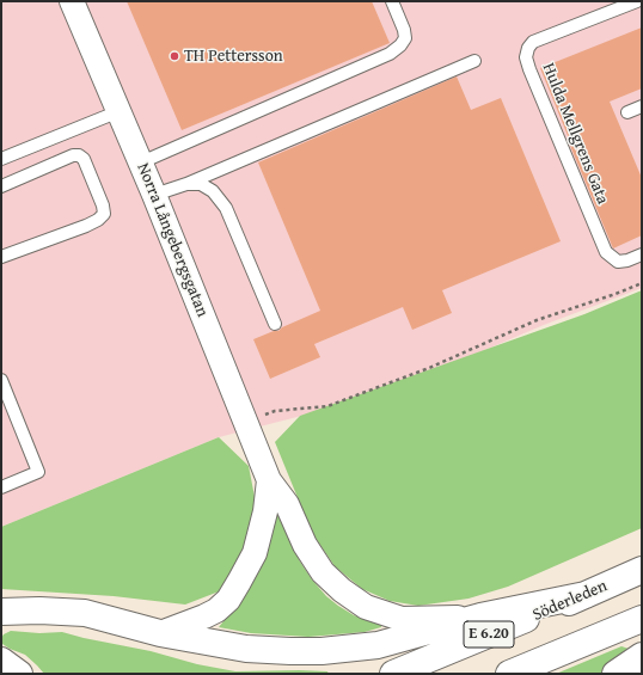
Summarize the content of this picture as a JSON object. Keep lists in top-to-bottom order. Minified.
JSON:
{"streets":{"highway":["Söderleden","E 6.20"],"street":["Norra Långebergsgatan"],"lane":["Hulda Mellgrens Gata"]},"places":["TH Pettersson"]}
